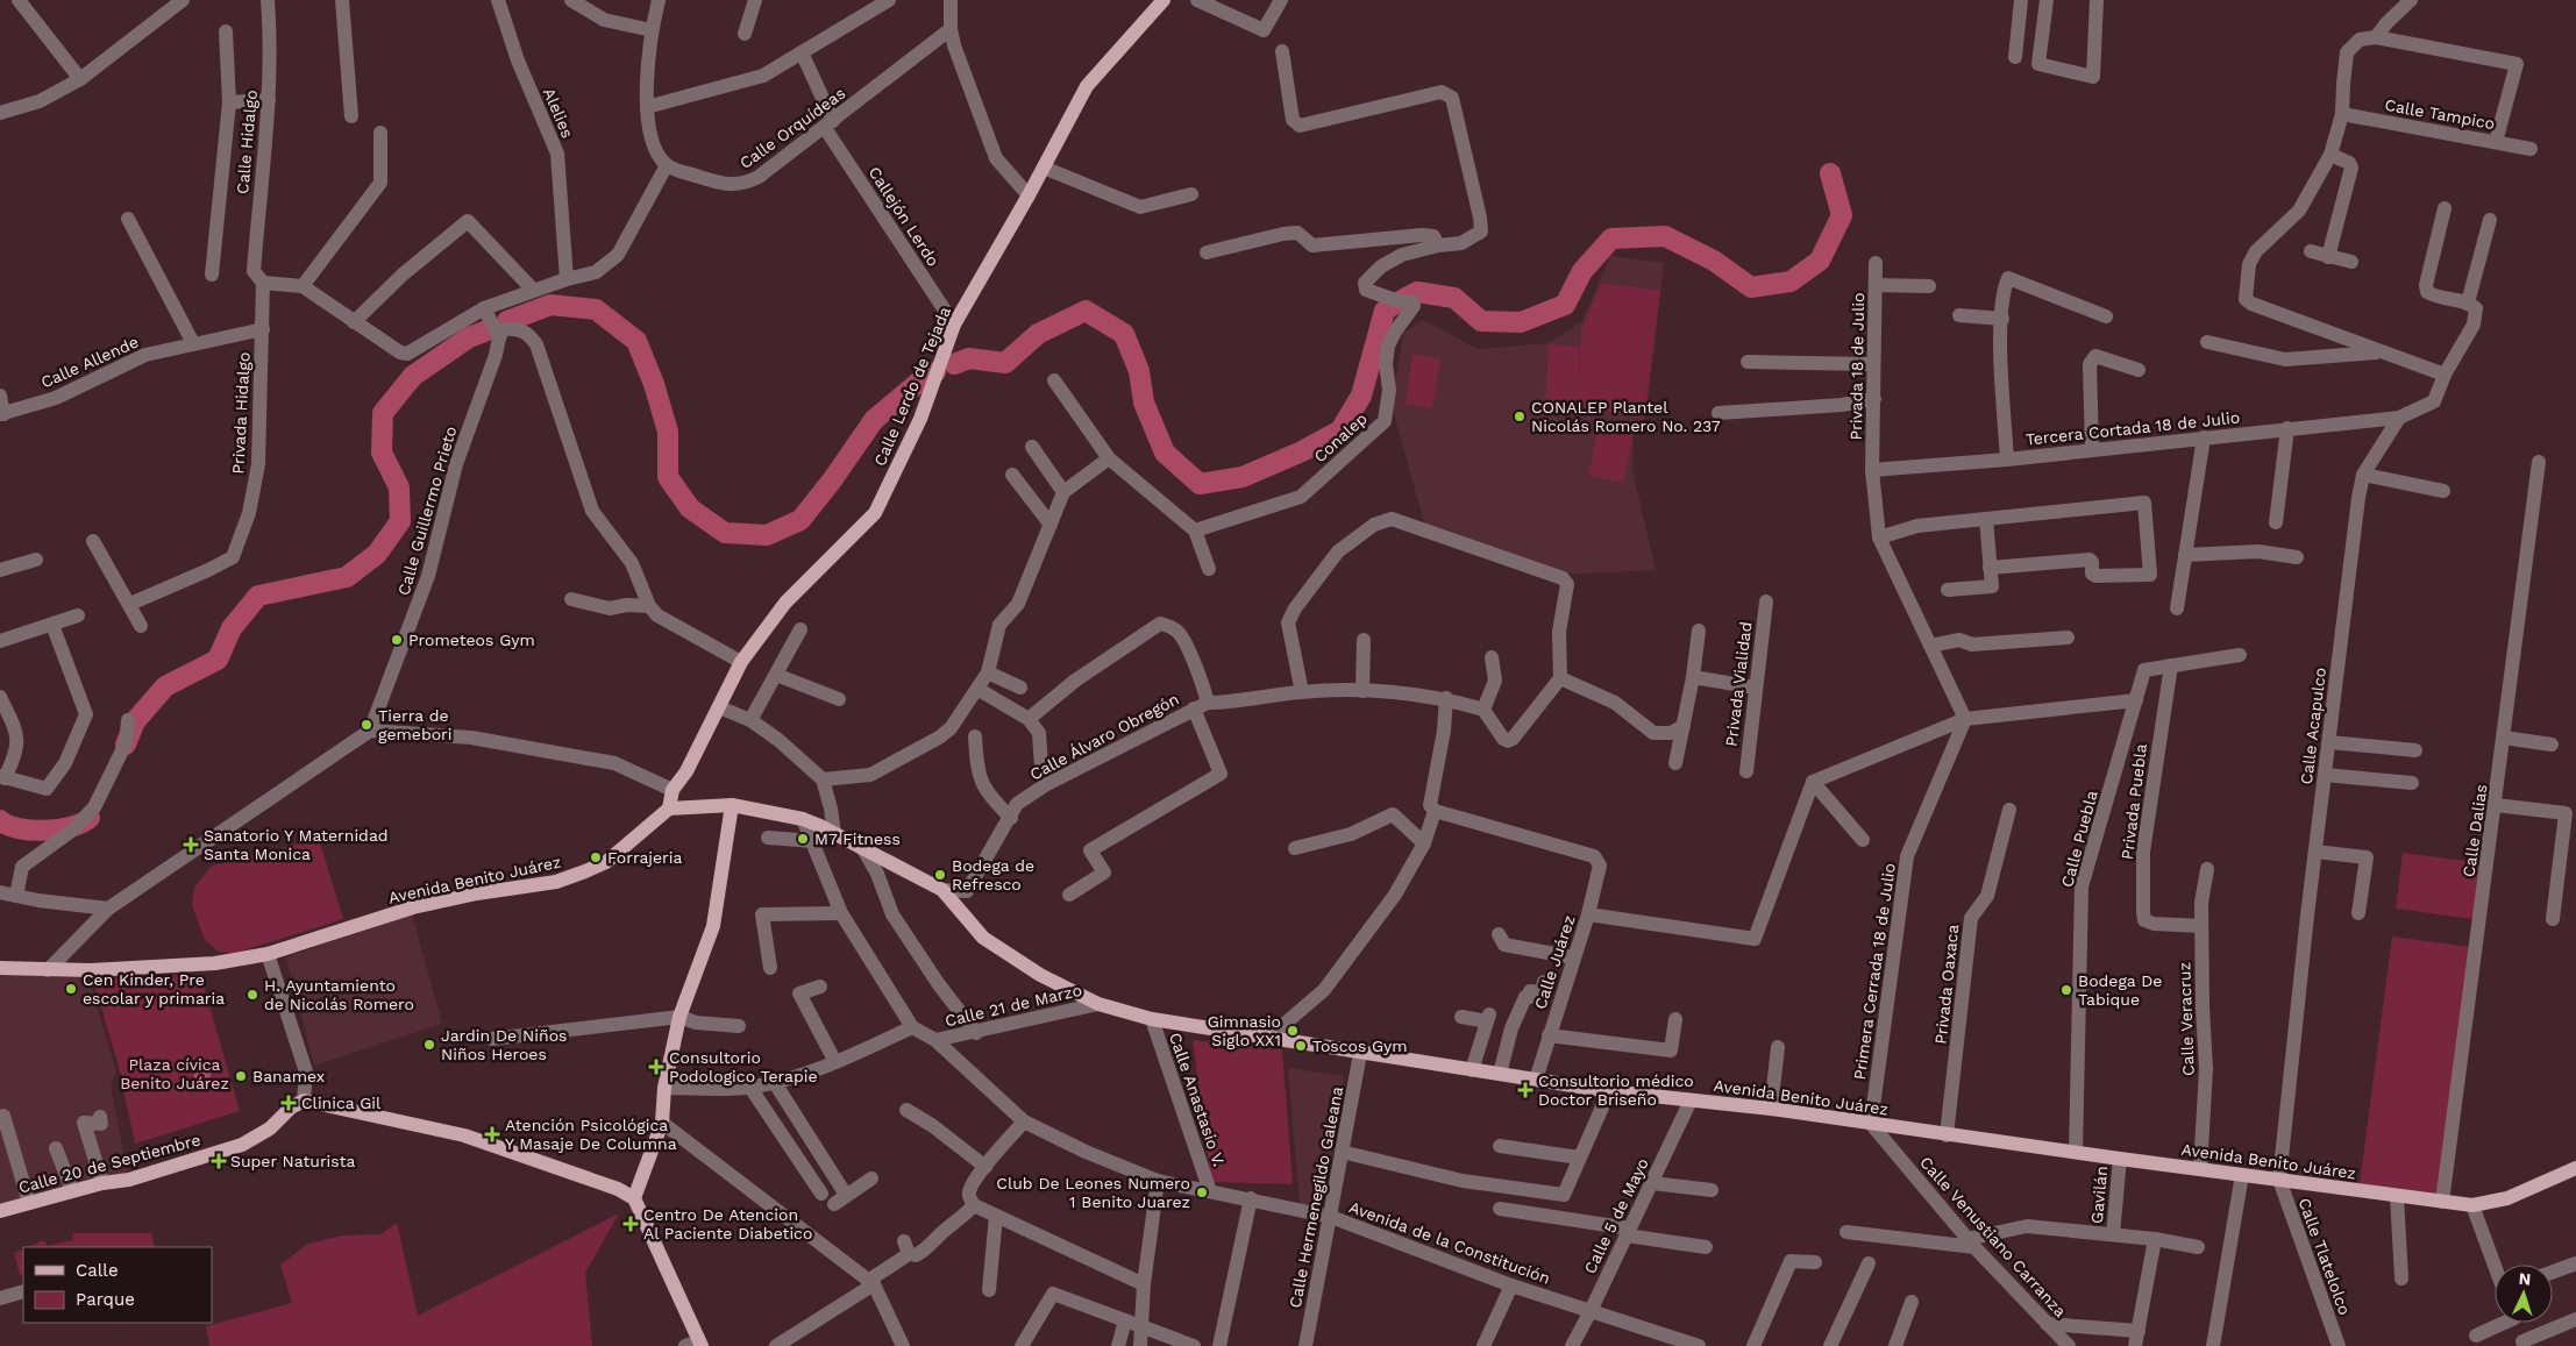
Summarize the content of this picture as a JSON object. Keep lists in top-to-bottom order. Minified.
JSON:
{"streets":{"main road":["Calle Lerdo de Tejada","Avenida Benito Juárez","Calle 20 de Septiembre"],"street":["Alelies","Calle Tampico","Calle Orquídeas","Calle Hidalgo","Callejón Lerdo","Calle Allende","Privada 18 de Julio","Privada Hidalgo","Tercera Cortada 18 de Julio","Conalep","Calle Guillermo Prieto","Privada Vialidad","Calle Acapulco","Calle Álvaro Obregón","Privada Puebla","Calle Dalias","Calle Puebla","Calle Juárez","Primera Cerrada 18 de Julio","Privada Oaxaca","Calle 21 de Marzo","Calle Veracruz","Calle Anastasio V.","Gavilán","Calle Hermenegildo Galeana","Calle 5 de Mayo","Calle Venustiano Carranza","Avenida de la Constitución","Calle Tlatelolco"]},"crossings":[["Calle Orquídeas","Callejón Lerdo"],["Calle Hidalgo","Calle Allende"],["Calle Hidalgo","Privada Hidalgo"],["Callejón Lerdo","Calle Lerdo de Tejada"],["Calle Allende","Privada Hidalgo"],["Privada 18 de Julio","Tercera Cortada 18 de Julio"],["Calle Lerdo de Tejada","Avenida Benito Juárez"],["Tercera Cortada 18 de Julio","Calle Acapulco"],["Calle Acapulco","Avenida Benito Juárez"],["Calle Acapulco","Calle Tlatelolco"],["Calle Álvaro Obregón","Avenida Benito Juárez"],["Privada Puebla","Calle Puebla"],["Privada Puebla","Calle Veracruz"],["Calle Dalias","Avenida Benito Juárez"],["Calle Puebla","Avenida Benito Juárez"],["Avenida Benito Juárez","Calle Juárez"],["Avenida Benito Juárez","Primera Cerrada 18 de Julio"],["Avenida Benito Juárez","Privada Oaxaca"],["Avenida Benito Juárez","Calle 21 de Marzo"],["Avenida Benito Juárez","Calle Veracruz"],["Avenida Benito Juárez","Calle Anastasio V."],["Avenida Benito Juárez","Gavilán"],["Avenida Benito Juárez","Calle Hermenegildo Galeana"],["Avenida Benito Juárez","Calle 5 de Mayo"],["Avenida Benito Juárez","Calle Venustiano Carranza"],["Avenida Benito Juárez","Avenida de la Constitución"],["Avenida Benito Juárez","Calle Tlatelolco"],["Primera Cerrada 18 de Julio","Calle Venustiano Carranza"],["Calle 21 de Marzo","Avenida de la Constitución"],["Calle Anastasio V.","Avenida de la Constitución"],["Calle Hermenegildo Galeana","Avenida de la Constitución"],["Calle 5 de Mayo","Avenida de la Constitución"]],"parks":["Plaza cívica Benito Juárez"],"places":{"other":["CONALEP Plantel Nicolás Romero No. 237","Prometeos Gym","Tierra de gemebori","M7 Fitness","Forrajeria","Bodega de Refresco","Cen Kinder, Pre escolar y primaria","Bodega De Tabique","H. Ayuntamiento de Nicolás Romero","Gimnasio Siglo XX1","Jardin De Niños Niños Heroes","Toscos Gym","Banamex","Club De Leones Numero 1 Benito Juarez"],"health":["Sanatorio Y Maternidad Santa Monica","Consultorio Podologico Terapie","Consultorio médico Doctor Briseño","Clinica Gil","Atención Psicológica Y Masaje De Columna","Super Naturista","Centro De Atencion Al Paciente Diabetico"]},"legend":["Calle","Parque"],"north":"top"}
